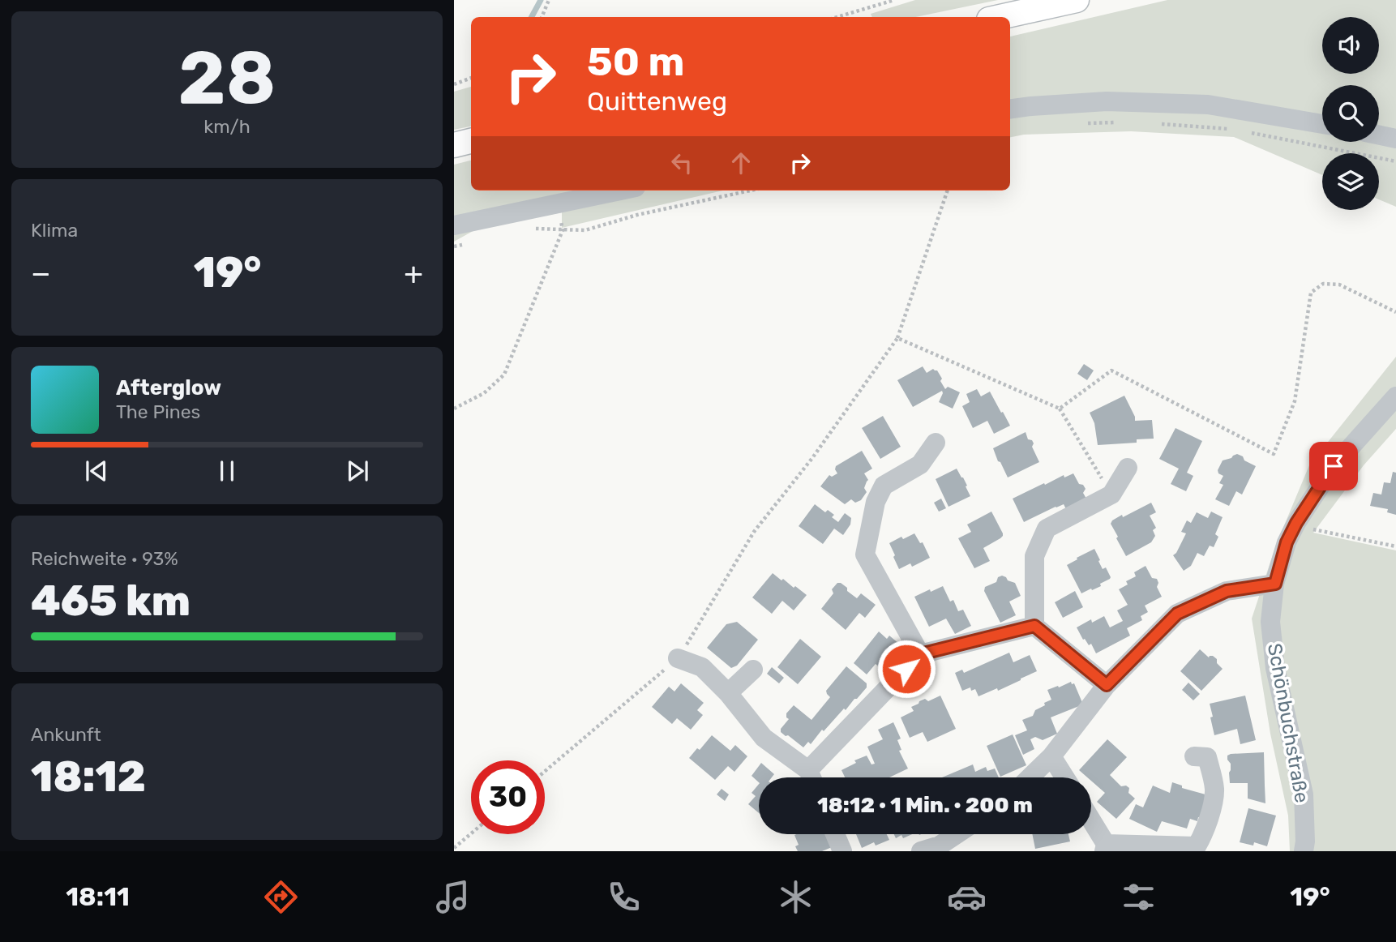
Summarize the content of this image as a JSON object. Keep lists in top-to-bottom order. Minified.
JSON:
{"streets":{"street":["Schönbuchstraße"]},"page":{"tile":[["28","km/h"],"Klima",["Reichweite · 93%","465 km"],["Ankunft","18:12"]],"turn":["50 m","Quittenweg"],"heat":["−","19°","+"],"song":["Afterglow","The Pines"],"limit":"30","trip":"18:12 · 1 Min. · 200 m","tabs":["18:11","19°"]}}
